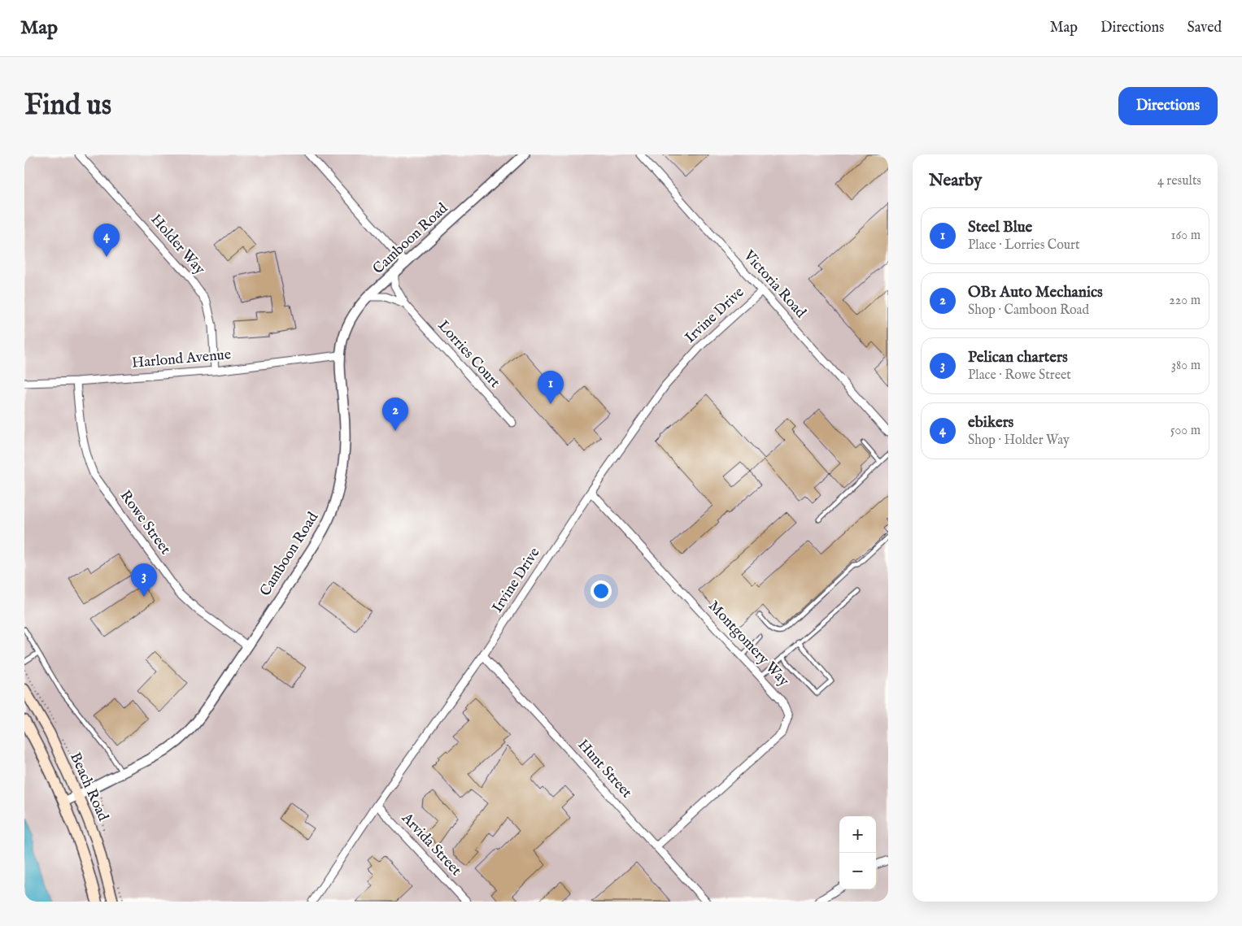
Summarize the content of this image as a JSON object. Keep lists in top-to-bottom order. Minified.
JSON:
{"streets":{"main road":["Beach Road"],"street":["Camboon Road","Holder Way","Victoria Road","Irvine Drive","Lorries Court","Harlond Avenue","Rowe Street","Montgomery Way","Hunt Street","Arvida Street"]},"crossings":[["Camboon Road","Lorries Court"],["Camboon Road","Harlond Avenue"],["Camboon Road","Rowe Street"],["Camboon Road","Beach Road"],["Holder Way","Harlond Avenue"],["Victoria Road","Irvine Drive"],["Irvine Drive","Montgomery Way"],["Irvine Drive","Hunt Street"],["Irvine Drive","Arvida Street"],["Harlond Avenue","Rowe Street"],["Montgomery Way","Hunt Street"]],"page":{"header":"Map","nav":["Map","Directions","Saved"],"buttons":"Directions","title":"Find us","heading":["Nearby","4 results"],"list":[{"mark":"1","name":"Steel Blue","note":"Place · Lorries Court","value":"160 m"},{"mark":"2","name":"OB1 Auto Mechanics","note":"Shop · Camboon Road","value":"220 m"},{"mark":"3","name":"Pelican charters","note":"Place · Rowe Street","value":"380 m"},{"mark":"4","name":"ebikers","note":"Shop · Holder Way","value":"500 m"}],"pins":["4","1","2","3"],"map_buttons":["+","−"]}}
